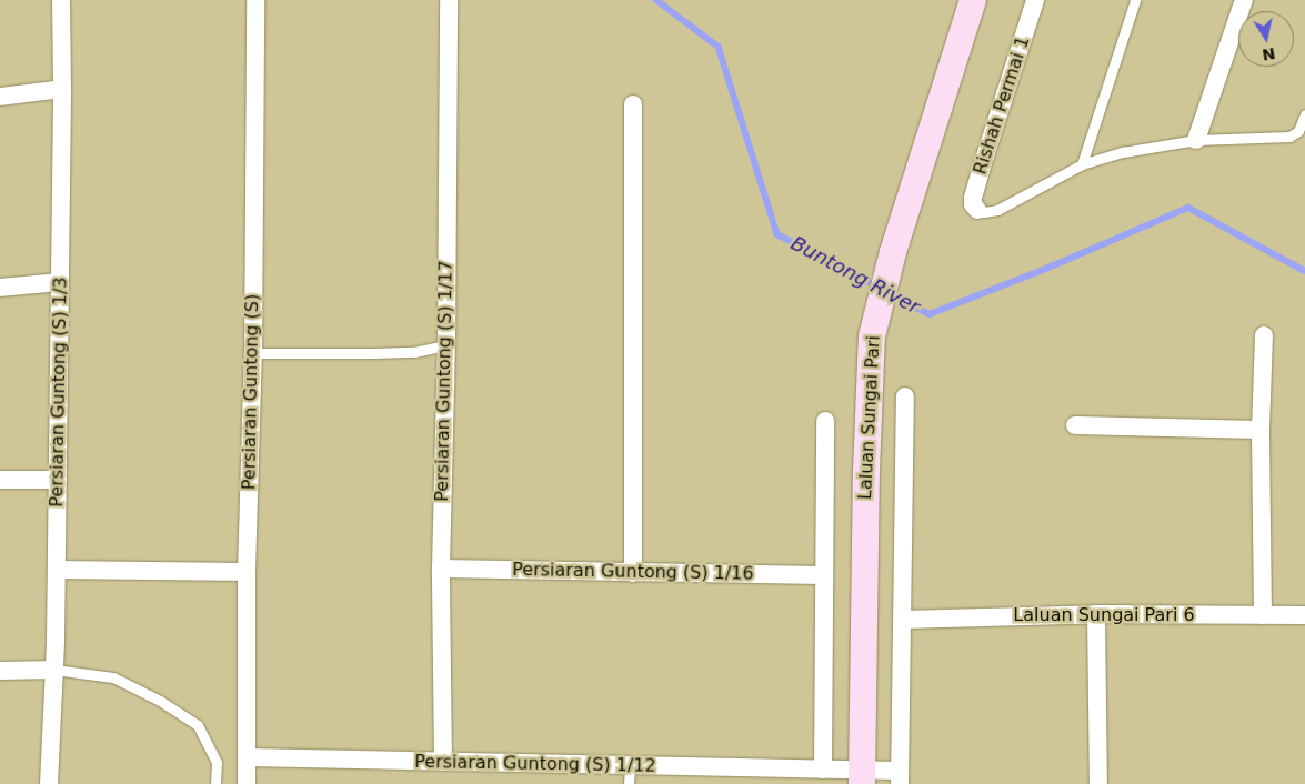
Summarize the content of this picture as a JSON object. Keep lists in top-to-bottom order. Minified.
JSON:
{"streets":{"main road":["Laluan Sungai Pari"],"street":["Rishah Permai 1","Persiaran Guntong (S) 1/17","Persiaran Guntong (S) 1/3","Persiaran Guntong (S)","Persiaran Guntong (S) 1/16","Laluan Sungai Pari 6","Persiaran Guntong (S) 1/12"]},"crossings":[["Persiaran Guntong (S) 1/17","Persiaran Guntong (S) 1/16"],["Persiaran Guntong (S) 1/17","Persiaran Guntong (S) 1/12"],["Persiaran Guntong (S)","Persiaran Guntong (S) 1/12"],["Laluan Sungai Pari","Persiaran Guntong (S) 1/12"]],"water":["Buntong River"],"north":"bottom"}
